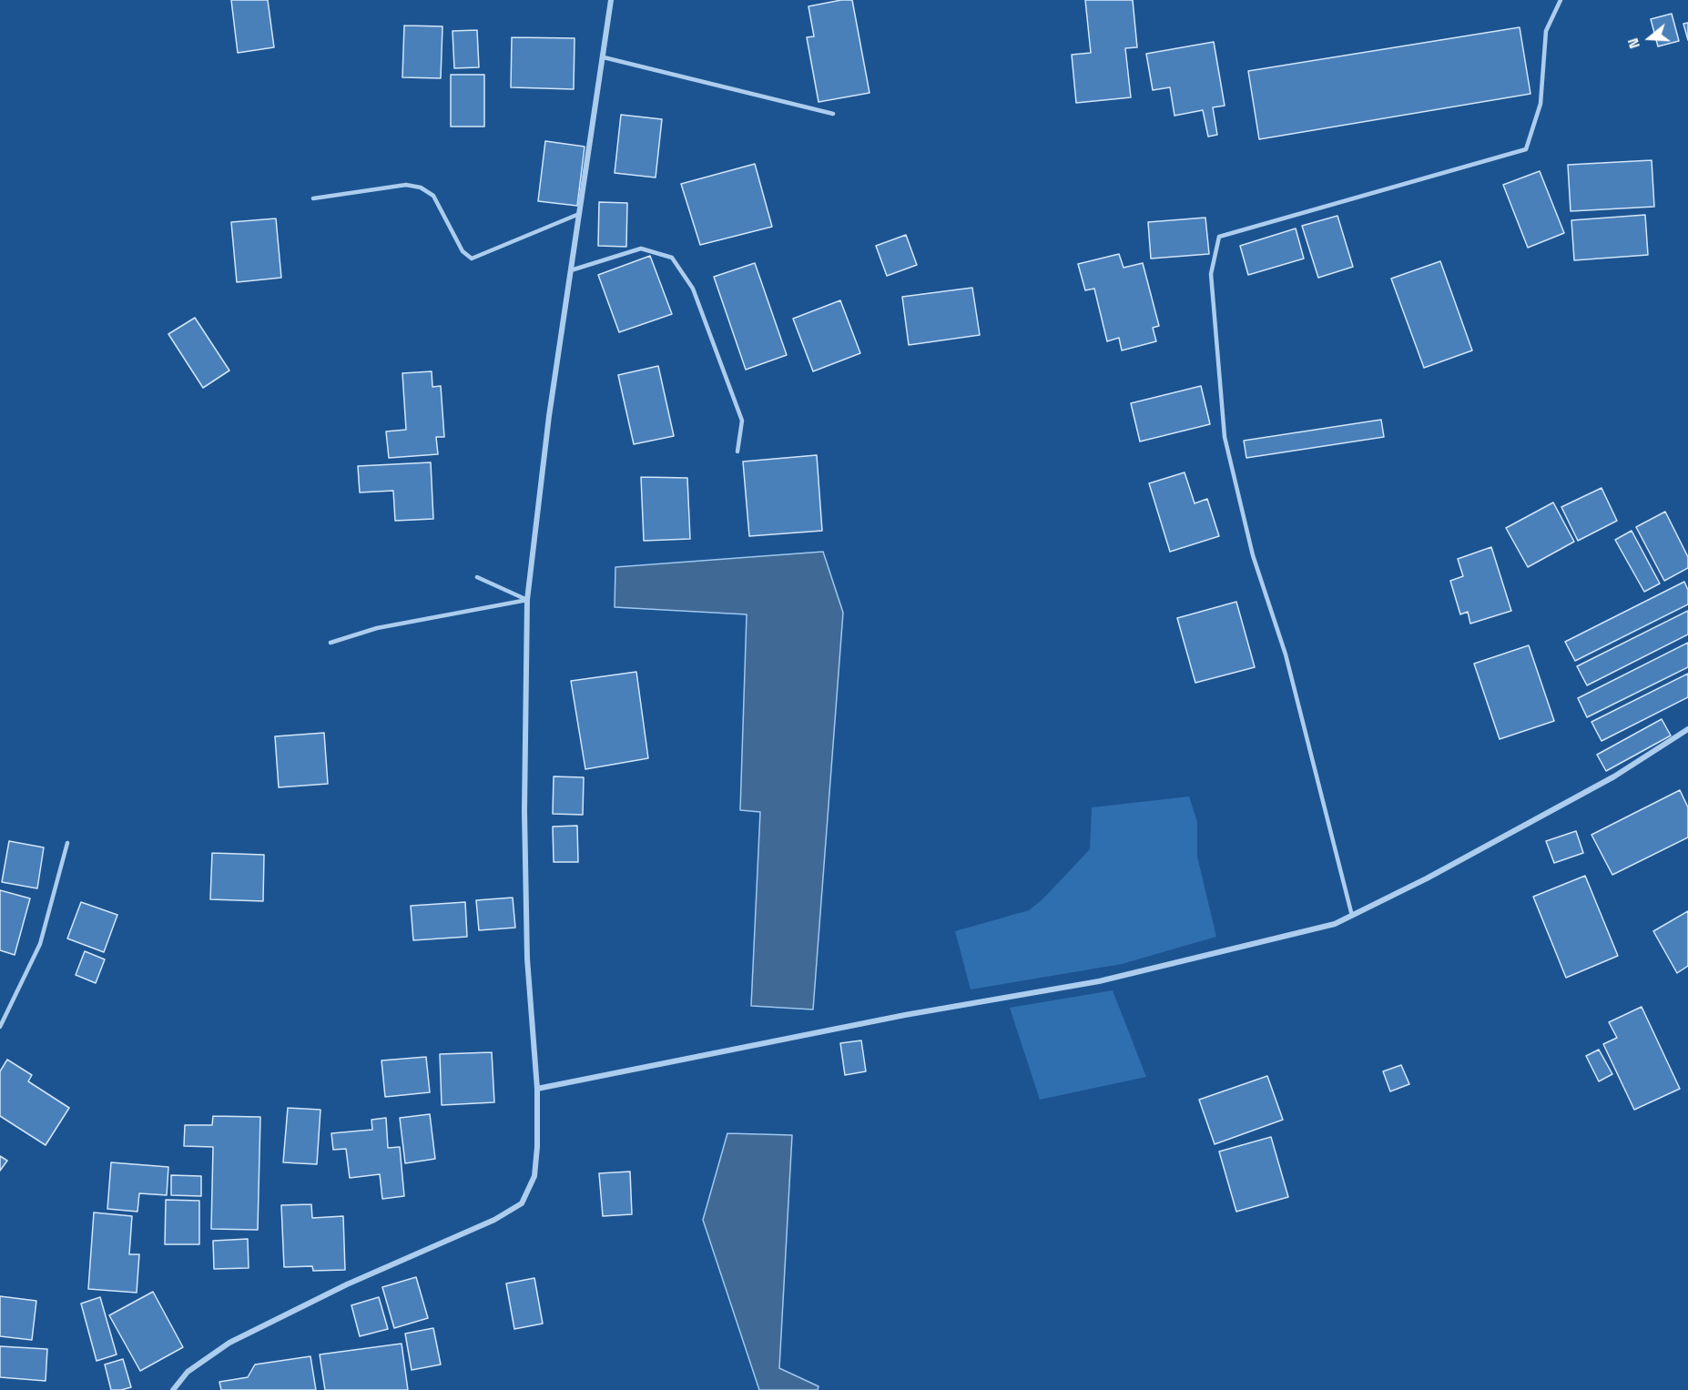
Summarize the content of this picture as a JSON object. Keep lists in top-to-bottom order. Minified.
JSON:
{"north":"left"}
